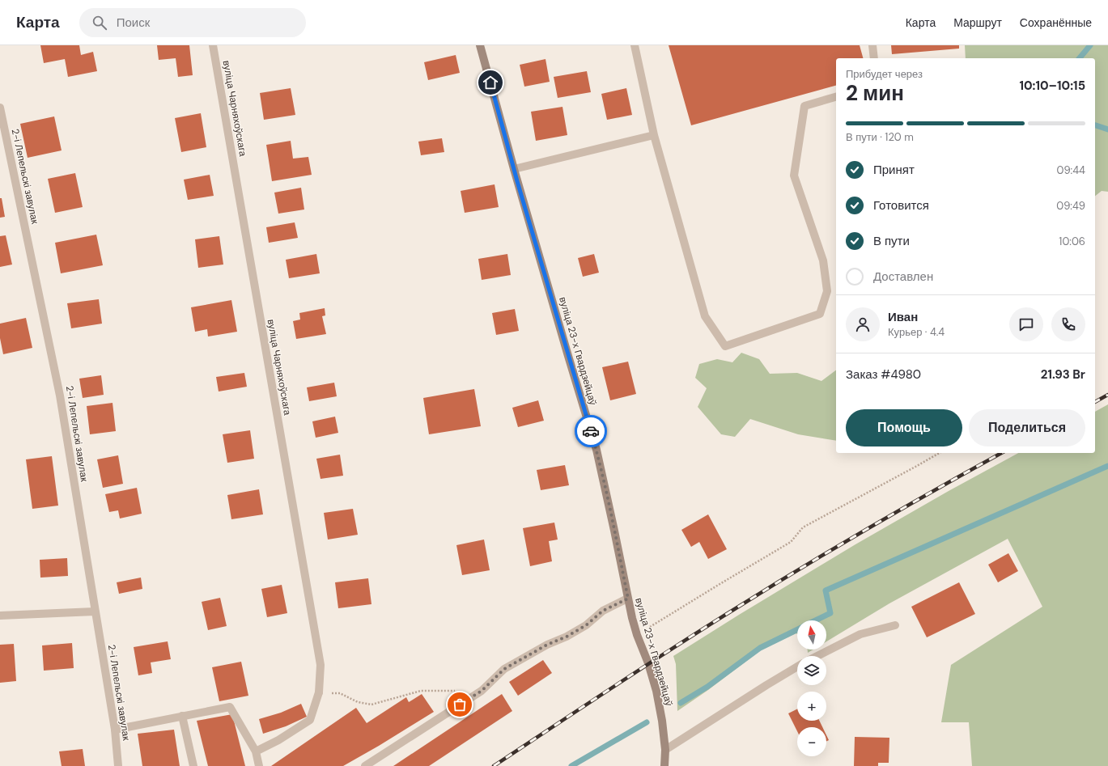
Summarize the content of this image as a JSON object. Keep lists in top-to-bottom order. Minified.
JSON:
{"streets":{"street":["вуліца Чарняхоўскага","2-і Лепельскі завулак","вуліца 23-х Гвардзейцаў"]},"north":"top","page":{"header":"Карта","search":"Поиск","nav":["Карта","Маршрут","Сохранённые"],"heading":["2 мин","Прибудет через","10:10–10:15"],"panel":["Иван","Курьер · 4.4","Заказ #4980","21.93 Br"],"bar":"В пути · 120 m","list":[["Принят","09:44"],["Готовится","09:49"],["В пути","10:06"],"Доставлен"],"buttons":["Помощь","Поделиться"],"map_buttons":["+","−"]}}
